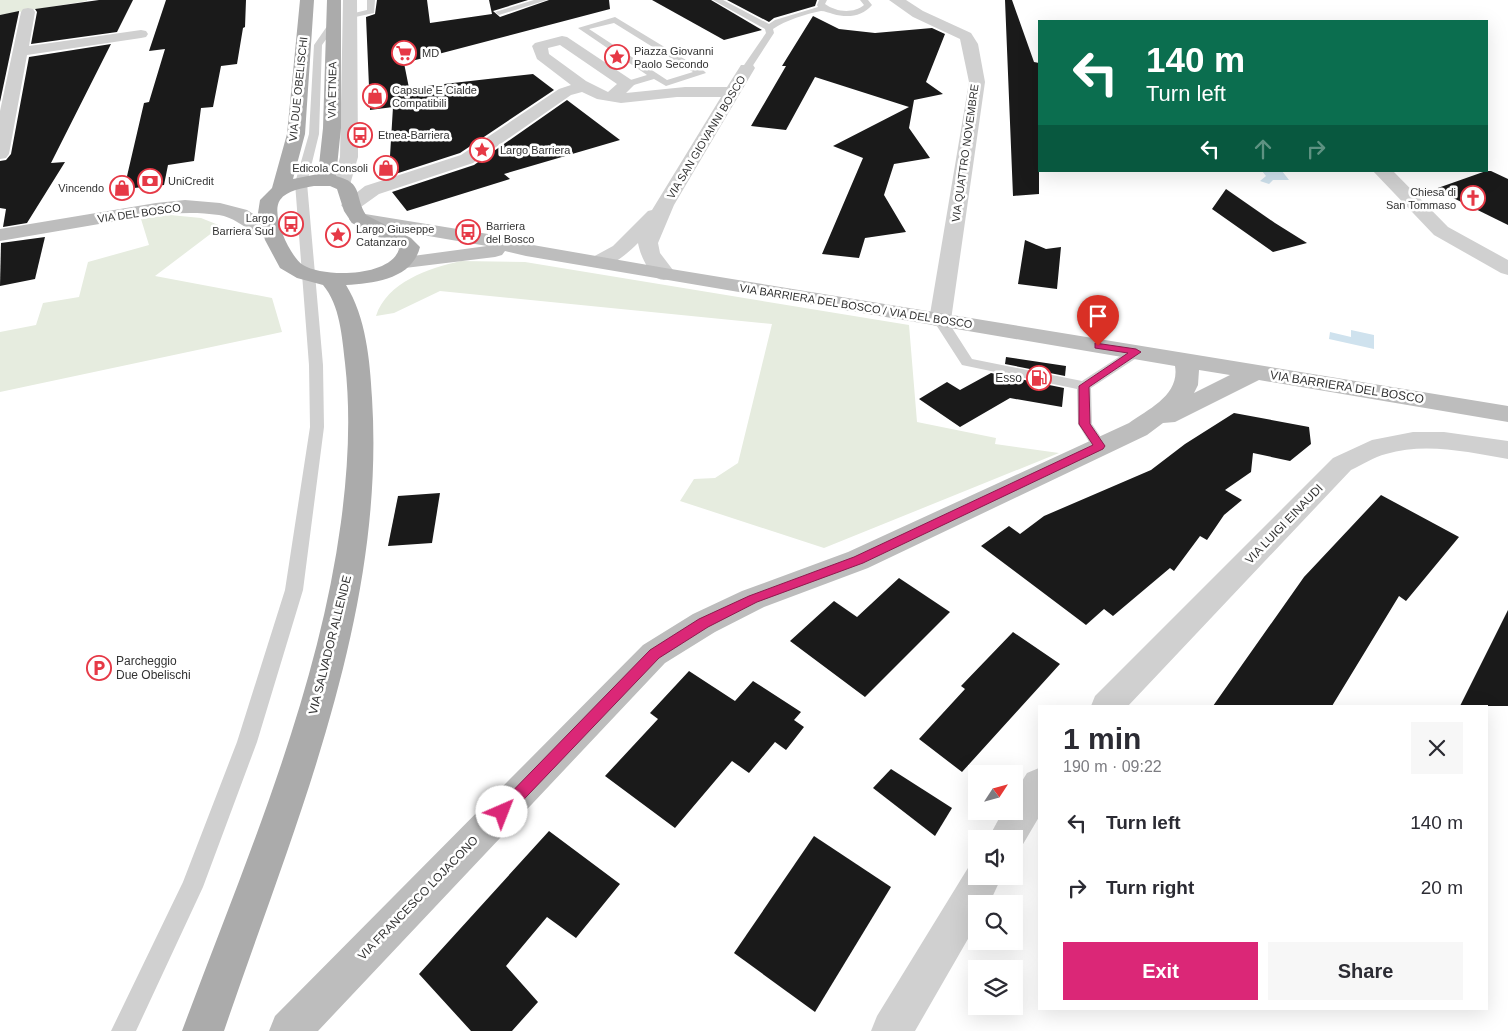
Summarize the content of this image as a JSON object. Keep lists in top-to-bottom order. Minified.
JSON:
{"streets":{"main road":["VIA DUE OBELISCHI","VIA ETNEA","VIA DEL BOSCO","VIA BARRIERA DEL BOSCO / VIA DEL BOSCO","VIA BARRIERA DEL BOSCO","VIA SALVADOR ALLENDE","VIA FRANCESCO LOJACONO"],"street":["VIA SAN GIOVANNI BOSCO","VIA QUATTRO NOVEMBRE","VIA LUIGI EINAUDI"]},"crossings":[["VIA DUE OBELISCHI","VIA DEL BOSCO"],["VIA DUE OBELISCHI","VIA SALVADOR ALLENDE"],["VIA QUATTRO NOVEMBRE","VIA BARRIERA DEL BOSCO / VIA DEL BOSCO"],["VIA BARRIERA DEL BOSCO / VIA DEL BOSCO","VIA BARRIERA DEL BOSCO"],["VIA BARRIERA DEL BOSCO / VIA DEL BOSCO","VIA FRANCESCO LOJACONO"],["VIA BARRIERA DEL BOSCO","VIA FRANCESCO LOJACONO"]],"places":{"supermarket":["MD"],"place":["Piazza Giovanni Paolo Secondo","Largo Barriera","Largo Giuseppe Catanzaro"],"shop":["Capsule E Cialde Compatibili","Edicola Consoli","Vincendo"],"bus stop":["Etnea-Barriera","Largo Barriera Sud","Barriera del Bosco"],"bank":["UniCredit"],"church":["Chiesa di San Tommaso"],"fuel station":["Esso"],"parking":["Parcheggio Due Obelischi"]},"north":"top right","page":{"turn":["140 m","Turn left"],"heading":["1 min","190 m · 09:22"],"list":[{"name":"Turn left","value":"140 m"},{"name":"Turn right","value":"20 m"}],"buttons":["Exit","Share"]}}
